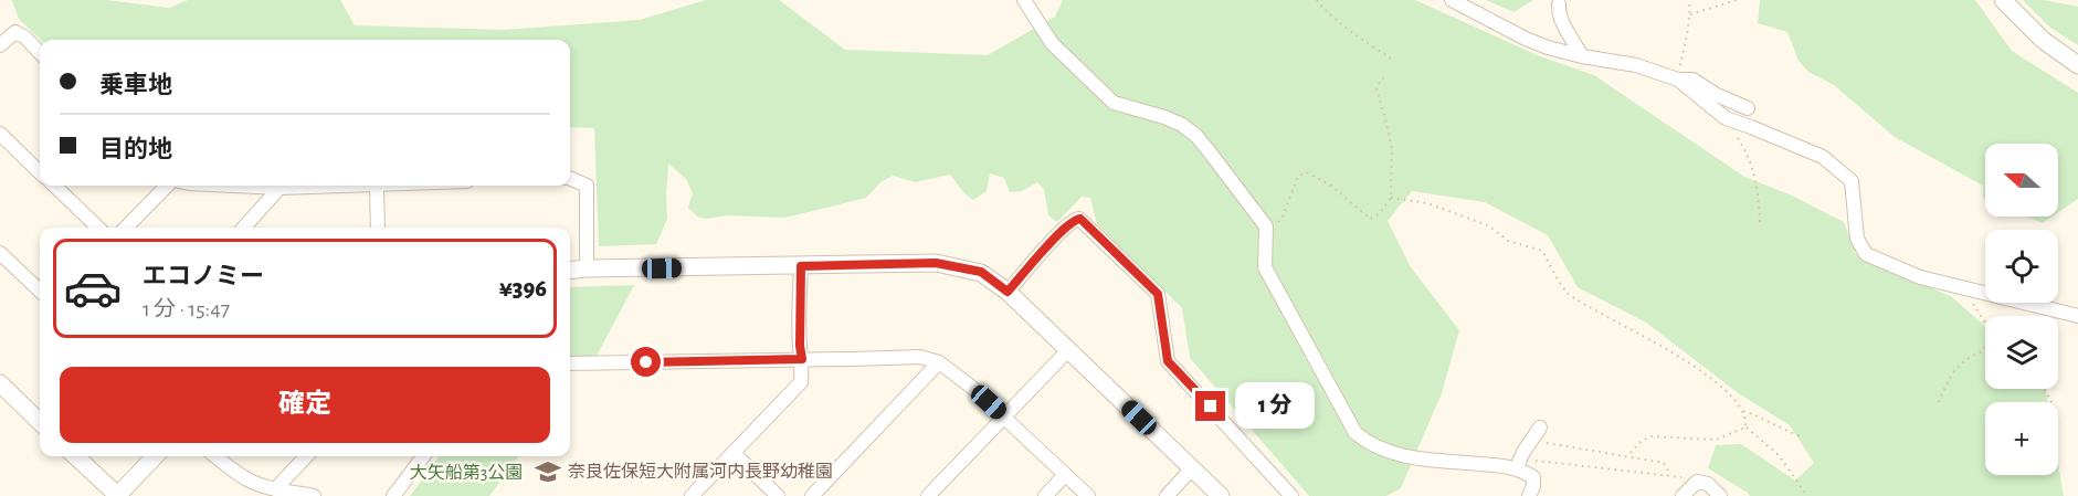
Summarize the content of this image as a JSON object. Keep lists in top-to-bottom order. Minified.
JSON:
{"parks":["大矢船第3公園"],"places":{"school or university":["奈良佐保短大附属河内長野幼稚園"]},"north":"left","page":{"banner":["乗車地","目的地"],"map_buttons":"+","list":[{"name":"エコノミー","note":"1 分 · 15:47","value":"¥396"}],"buttons":"確定","bubble":"1 分"}}
